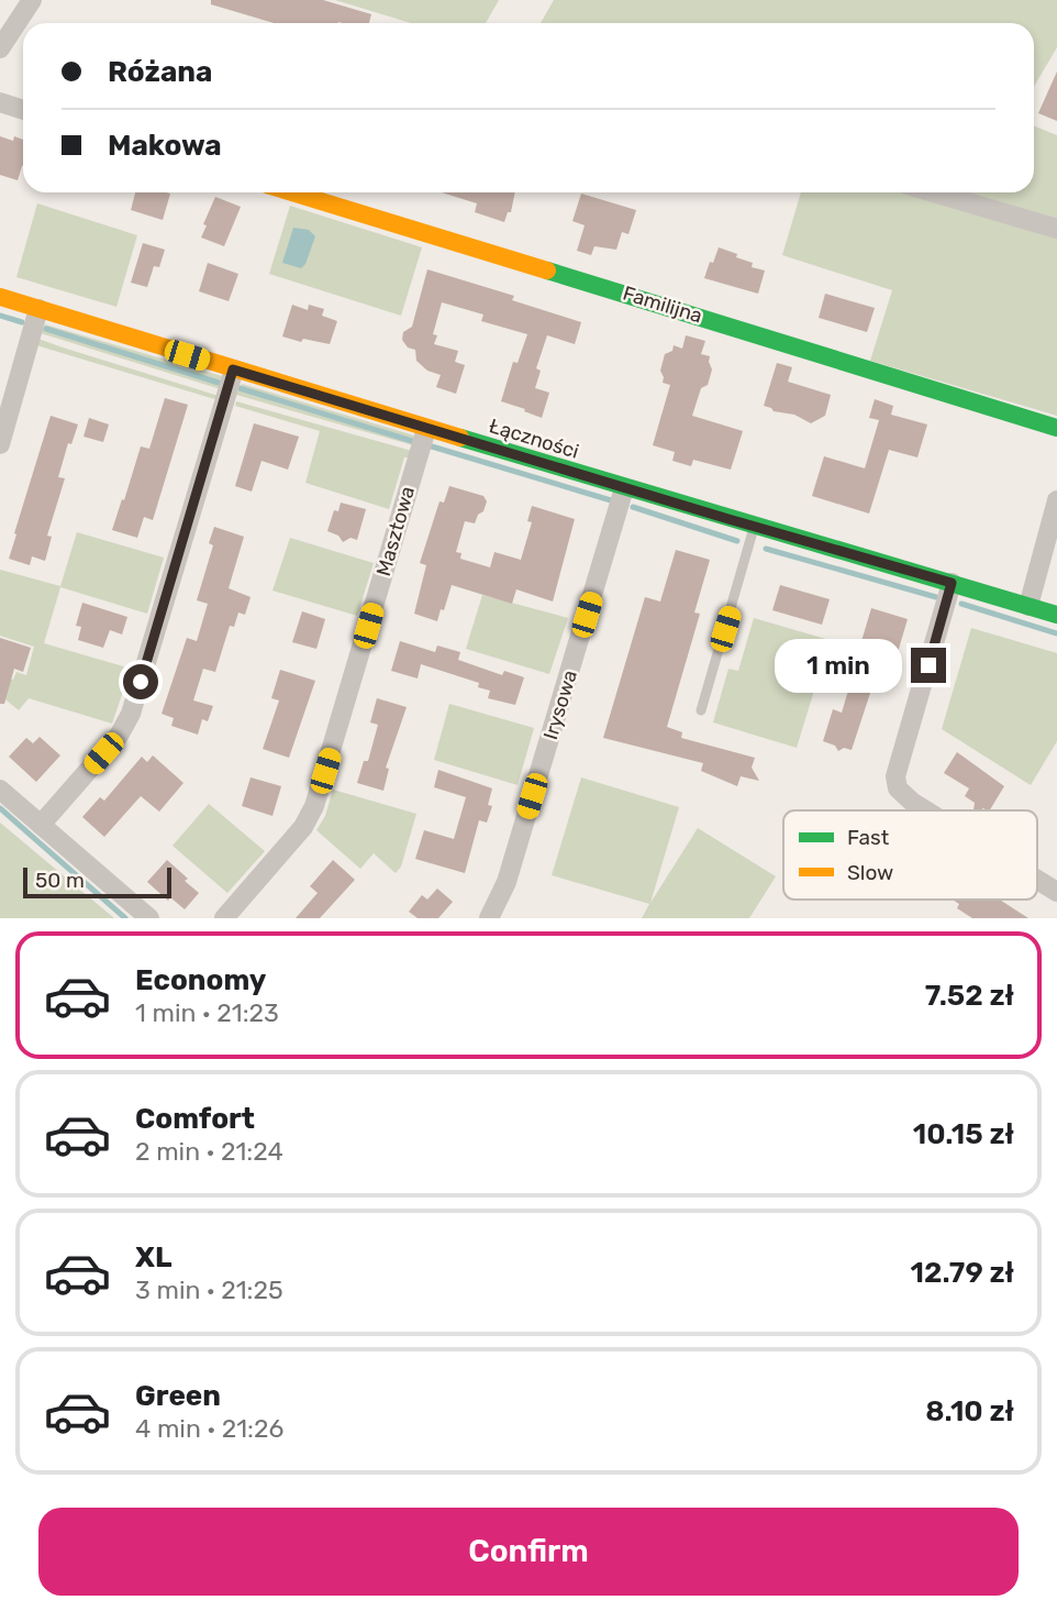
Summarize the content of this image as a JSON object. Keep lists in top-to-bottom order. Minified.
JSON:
{"streets":{"street":["Familijna","Łączności","Masztowa","Irysowa"]},"crossings":[["Łączności","Masztowa"],["Łączności","Irysowa"]],"legend":["Fast","Slow"],"scale_bar":"50 m","page":{"banner":["Różana","Makowa"],"bubble":"1 min","scale":"50 m","list":[{"name":"Economy","note":"1 min · 21:23","value":"7.52 zł"},{"name":"Comfort","note":"2 min · 21:24","value":"10.15 zł"},{"name":"XL","note":"3 min · 21:25","value":"12.79 zł"},{"name":"Green","note":"4 min · 21:26","value":"8.10 zł"}],"buttons":"Confirm"}}
